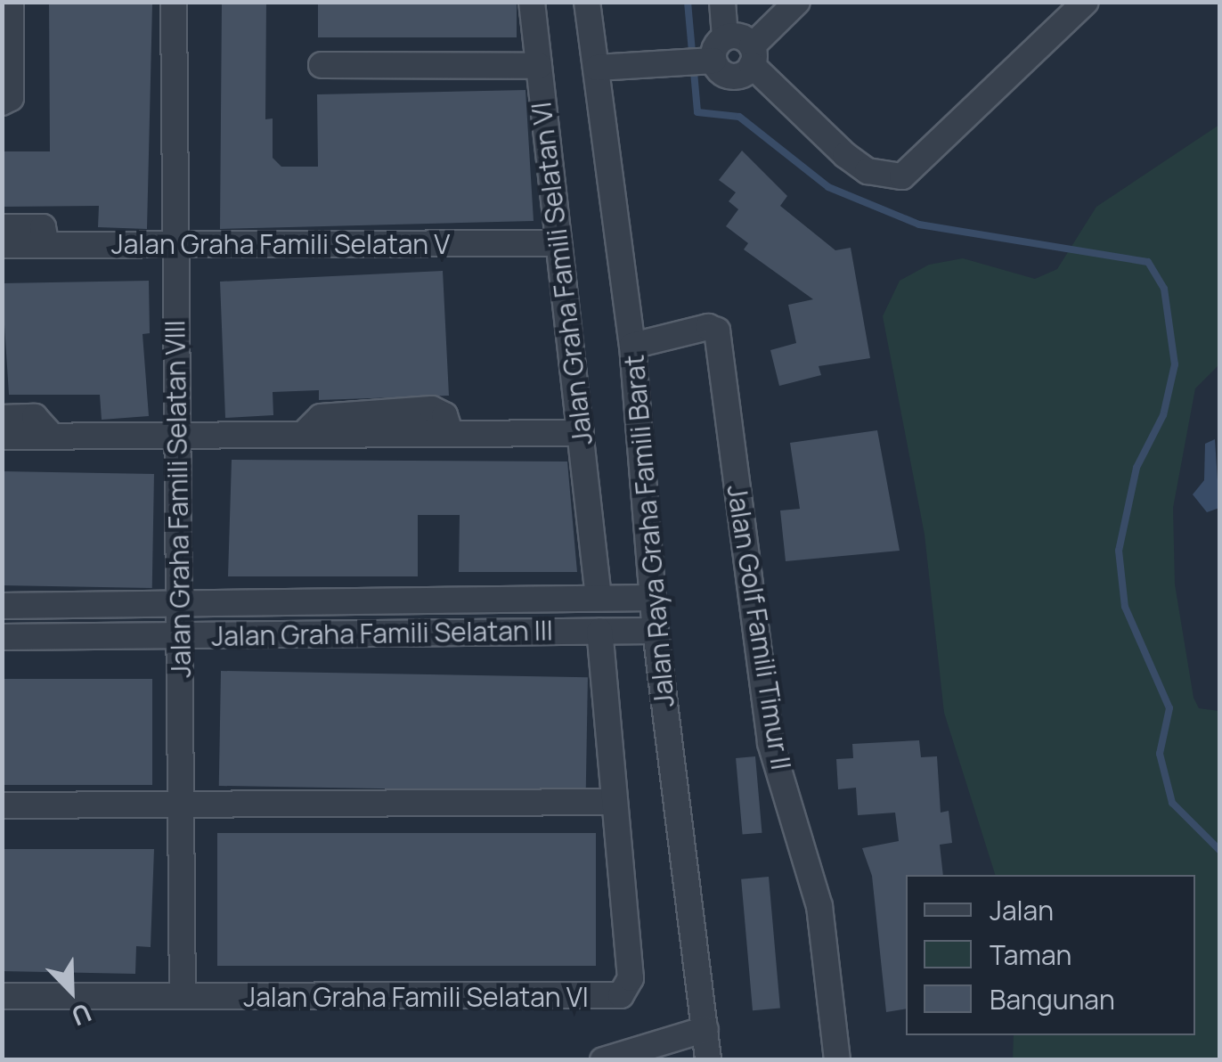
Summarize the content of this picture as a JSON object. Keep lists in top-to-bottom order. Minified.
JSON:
{"streets":{"street":["Jalan Graha Famili Selatan V","Jalan Graha Famili Selatan VI","Jalan Graha Famili Selatan VIII","Jalan Raya Graha Famili Barat","Jalan Golf Famili Timur II","Jalan Graha Famili Selatan III"]},"crossings":[["Jalan Graha Famili Selatan V","Jalan Graha Famili Selatan VI"],["Jalan Graha Famili Selatan V","Jalan Graha Famili Selatan VIII"],["Jalan Graha Famili Selatan VI","Jalan Graha Famili Selatan VIII"],["Jalan Graha Famili Selatan VI","Jalan Graha Famili Selatan III"],["Jalan Graha Famili Selatan VIII","Jalan Graha Famili Selatan III"],["Jalan Raya Graha Famili Barat","Jalan Golf Famili Timur II"],["Jalan Raya Graha Famili Barat","Jalan Graha Famili Selatan III"]],"legend":["Jalan","Taman","Bangunan"],"north":"bottom right"}
